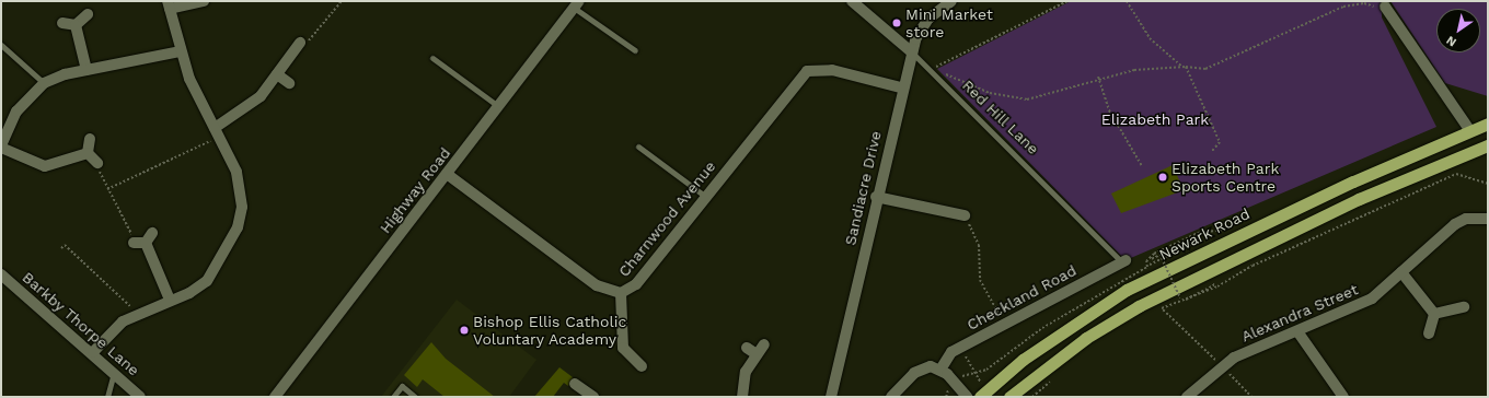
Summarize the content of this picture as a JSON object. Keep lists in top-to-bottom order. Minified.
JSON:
{"streets":{"highway":["Newark Road"],"street":["Red Hill Lane","Sandiacre Drive","Highway Road","Charnwood Avenue","Checkland Road","Alexandra Street","Barkby Thorpe Lane"]},"crossings":[["Red Hill Lane","Sandiacre Drive"],["Red Hill Lane","Checkland Road"],["Sandiacre Drive","Charnwood Avenue"],["Highway Road","Charnwood Avenue"]],"parks":["Elizabeth Park"],"places":["Mini Market store","Elizabeth Park Sports Centre","Bishop Ellis Catholic Voluntary Academy"],"north":"bottom left"}
